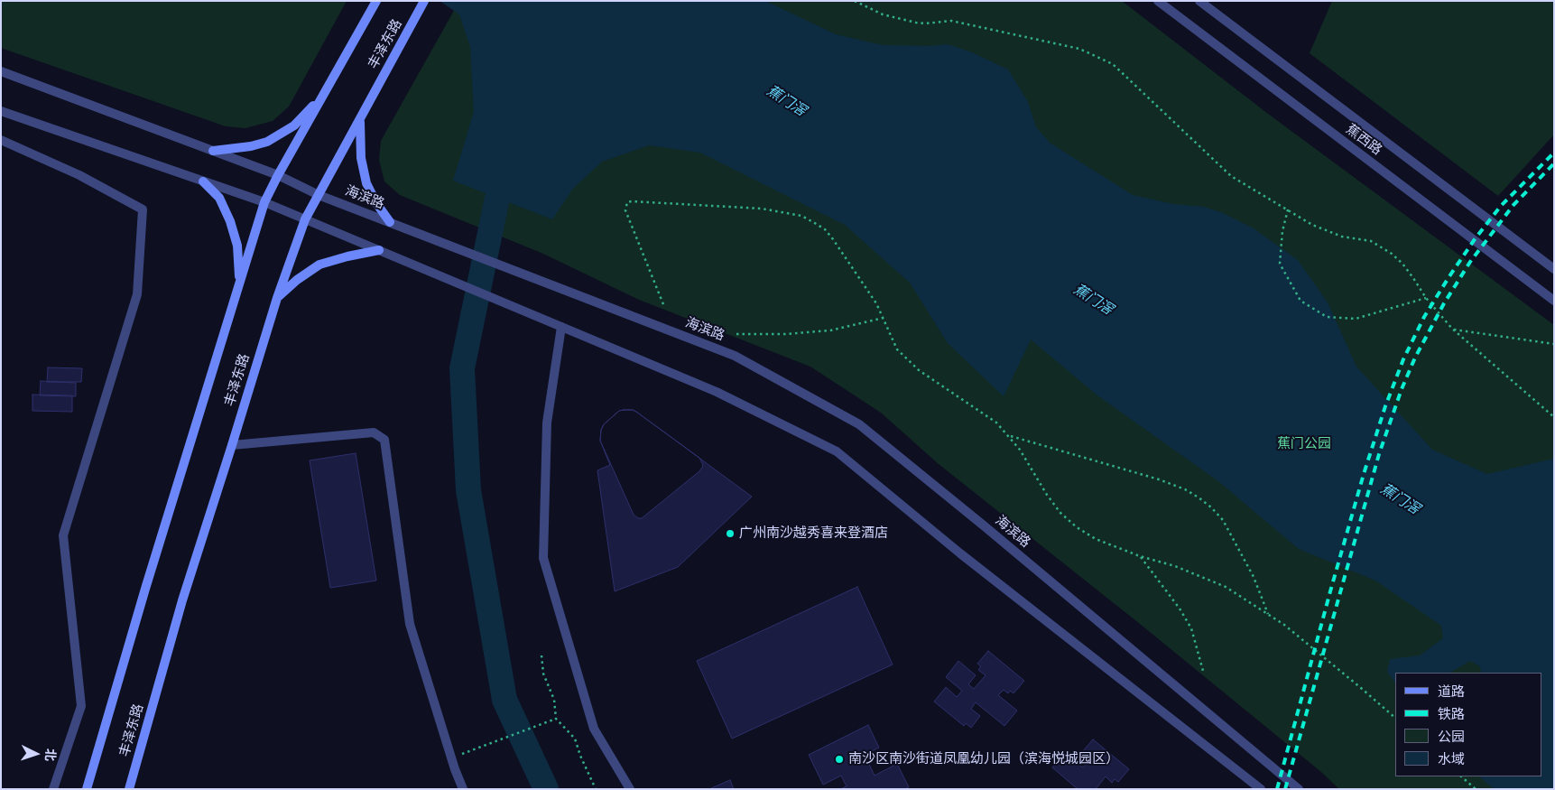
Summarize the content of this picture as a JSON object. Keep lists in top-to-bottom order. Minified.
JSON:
{"streets":{"main road":["丰泽东路"],"street":["蕉西路","海滨路"]},"crossings":[["丰泽东路","海滨路"]],"water":["蕉门滘"],"parks":["蕉门公园"],"places":["广州南沙越秀喜来登酒店","南沙区南沙街道凤凰幼儿园（滨海悦城园区）"],"legend":["道路","铁路","公园","水域"],"north":"right"}
